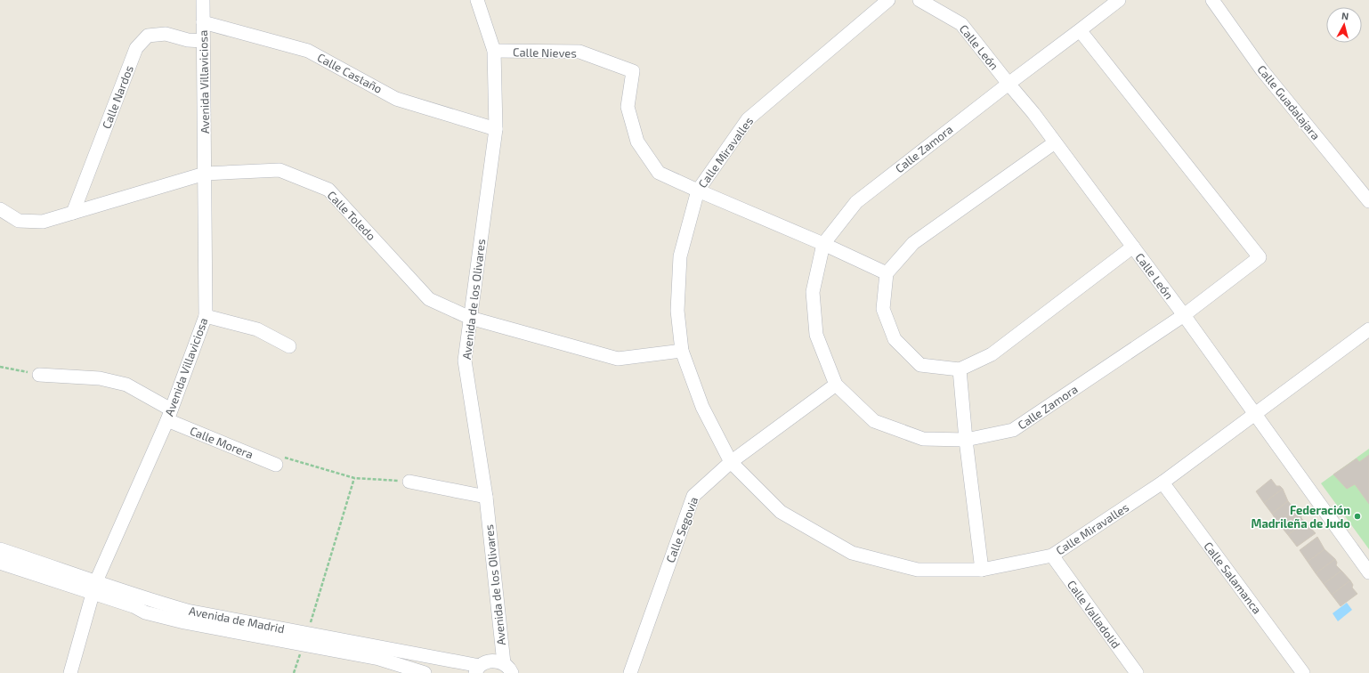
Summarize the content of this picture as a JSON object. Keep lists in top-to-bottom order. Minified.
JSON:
{"streets":{"street":["Calle León","Calle Nieves","Calle Castaño","Avenida Villaviciosa","Calle Nardos","Calle Guadalajara","Calle Zamora","Calle Miravalles","Calle Toledo","Avenida de los Olivares","Calle Morera","Calle Segovia","Calle Salamanca","Calle Valladolid","Avenida de Madrid"]},"crossings":[["Calle León","Calle Zamora"],["Calle León","Calle Miravalles"],["Calle Nieves","Calle Miravalles"],["Calle Nieves","Avenida de los Olivares"],["Calle Castaño","Avenida Villaviciosa"],["Calle Castaño","Avenida de los Olivares"],["Avenida Villaviciosa","Calle Nardos"],["Avenida Villaviciosa","Calle Toledo"],["Avenida Villaviciosa","Calle Morera"],["Avenida Villaviciosa","Avenida de Madrid"],["Calle Nardos","Calle Toledo"],["Calle Zamora","Calle Segovia"],["Calle Miravalles","Calle Toledo"],["Calle Miravalles","Calle Segovia"],["Calle Miravalles","Calle Salamanca"],["Calle Miravalles","Calle Valladolid"],["Calle Toledo","Avenida de los Olivares"]],"places":["Federación Madrileña de Judo"],"north":"top"}
